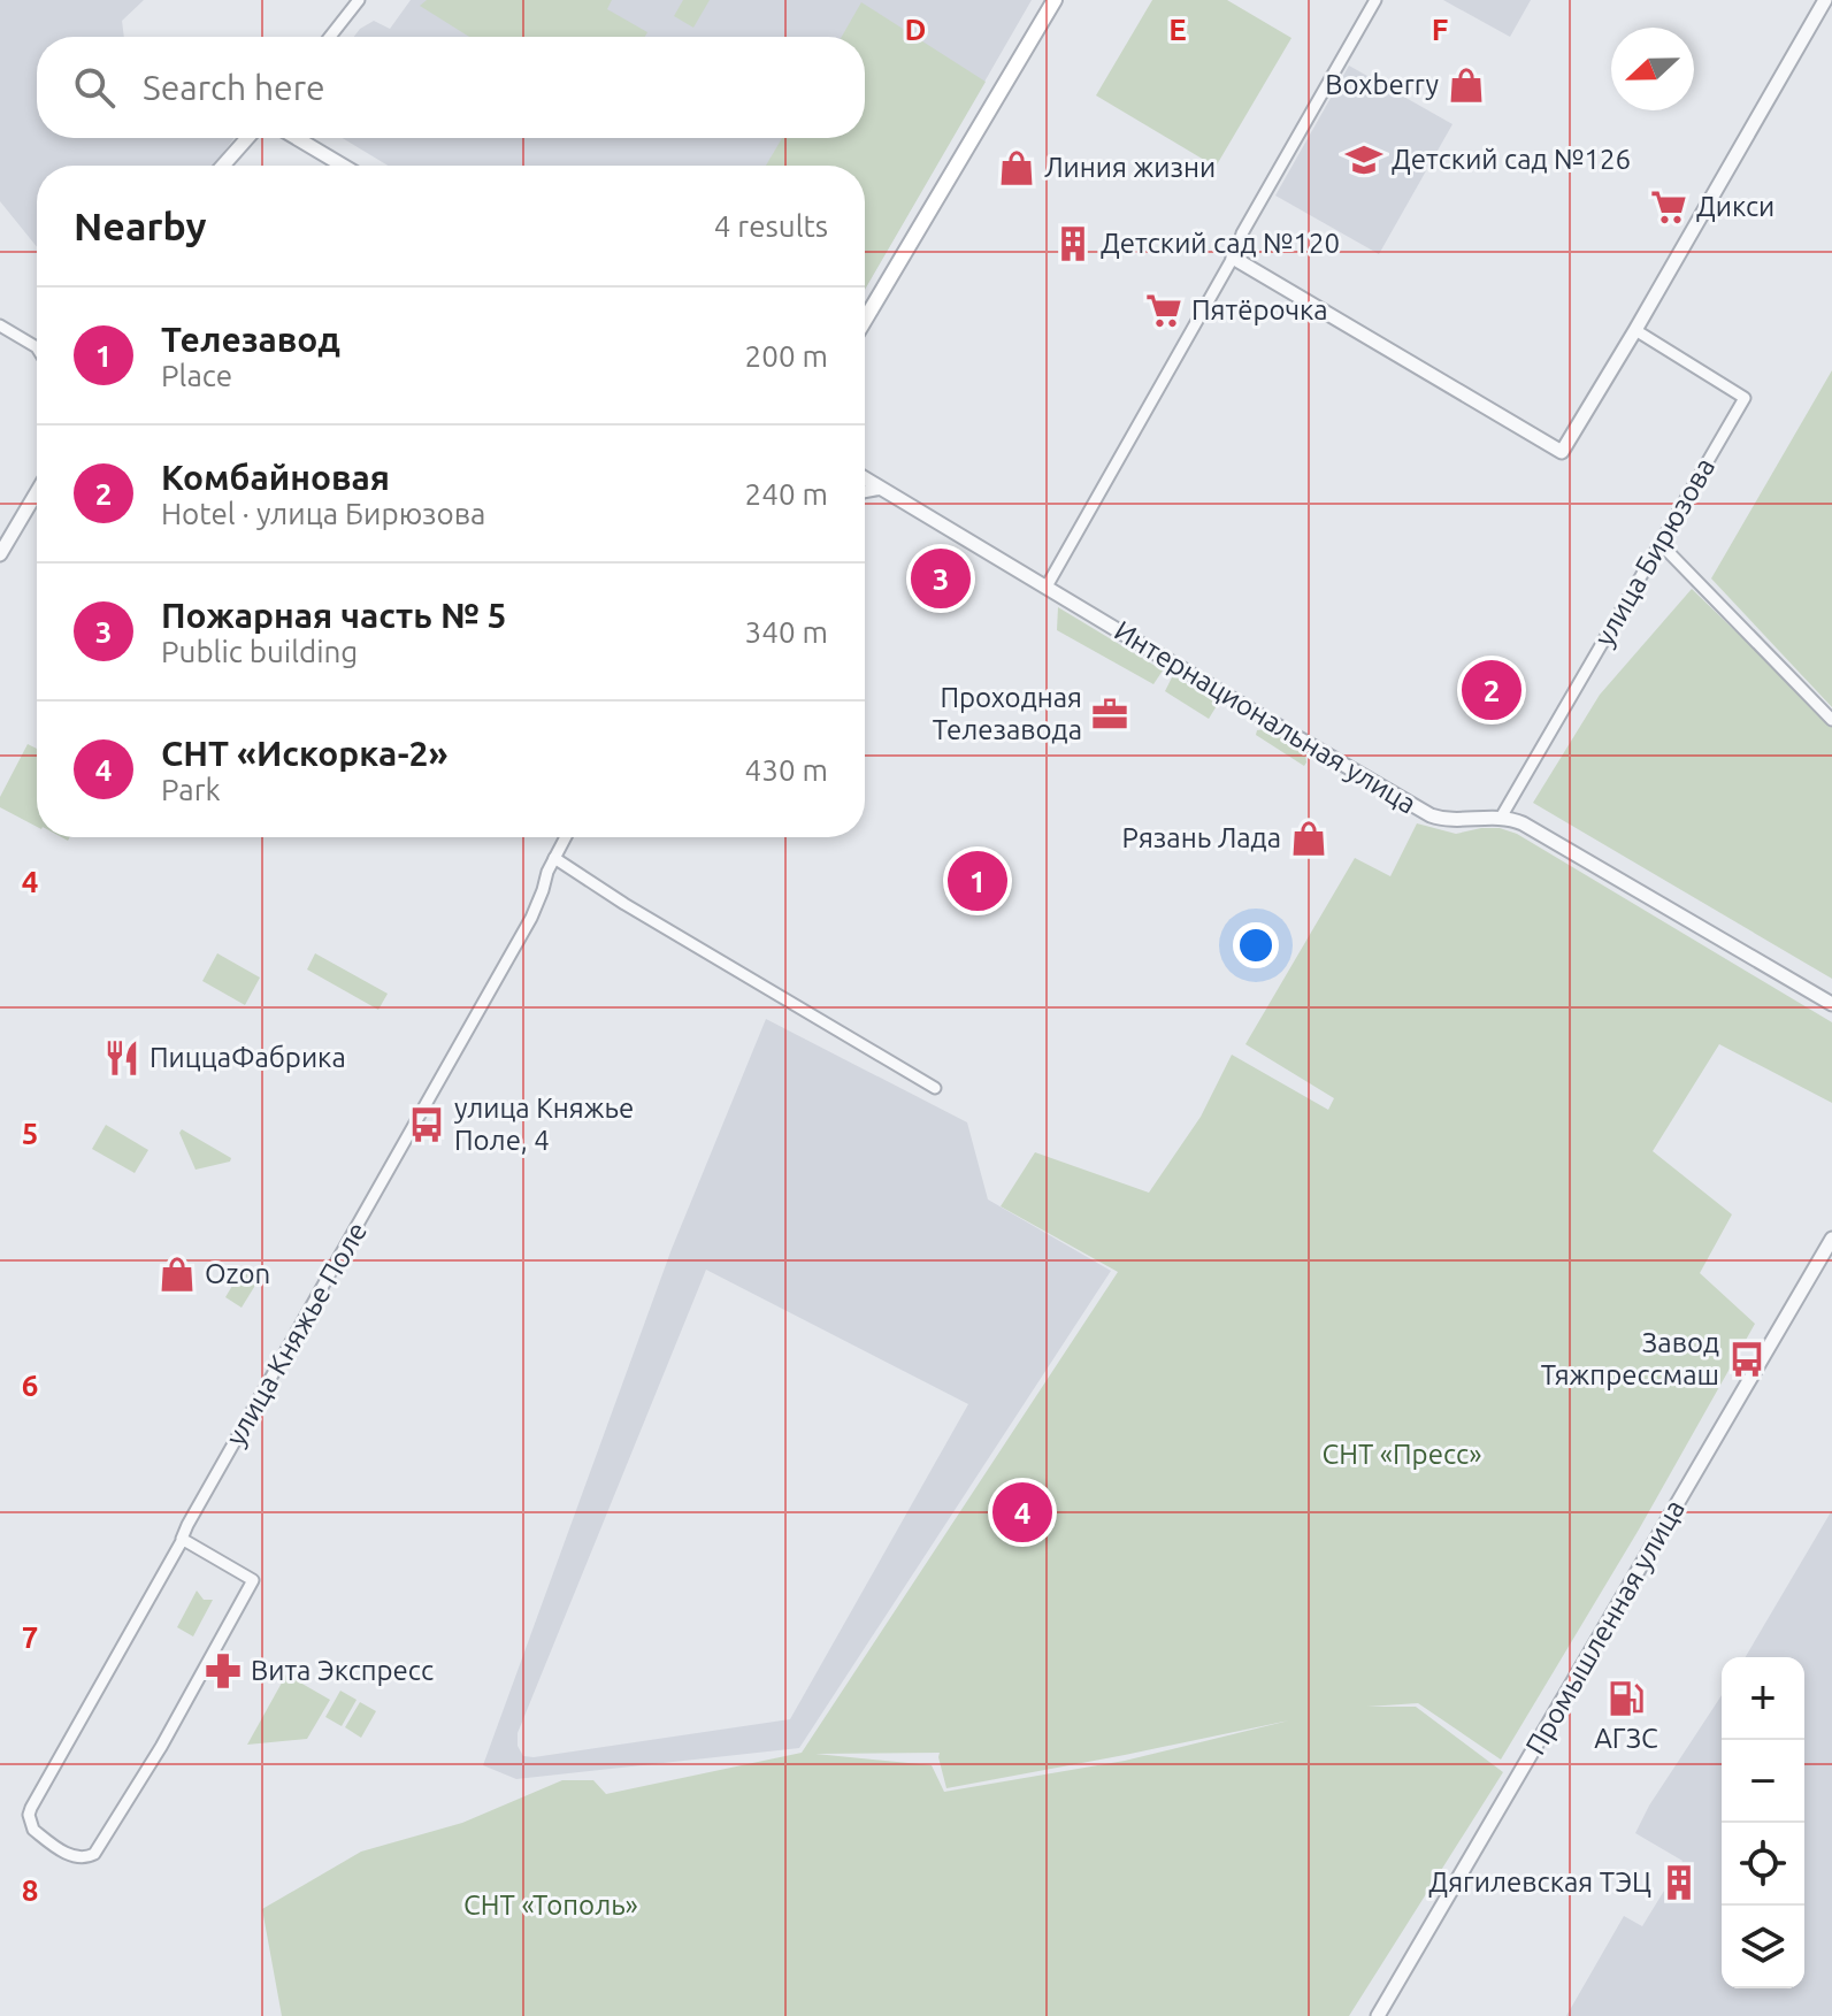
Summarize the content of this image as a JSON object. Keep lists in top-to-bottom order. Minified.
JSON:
{"streets":{"street":["улица Бирюзова","Интернациональная улица","улица Княжье Поле","Промышленная улица"]},"crossings":[["улица Бирюзова","Интернациональная улица"]],"parks":["СНТ «Пресс»","СНТ «Тополь»"],"places":{"shop":["Boxberry","Линия жизни","Рязань Лада","Ozon"],"school or university":["Детский сад №126"],"supermarket":["Дикси","Пятёрочка"],"building":["Детский сад №120","Дягилевская ТЭЦ"],"office":["Проходная Телезавода"],"restaurant":["ПиццаФабрика"],"bus stop":["улица Княжье Поле, 4","Завод Тяжпрессмаш"],"pharmacy":["Вита Экспресс"],"fuel station":["АГЗС"]},"north":"left","page":{"search":"Search here","heading":["Nearby","4 results"],"list":[{"mark":"1","name":"Телезавод","note":"Place","value":"200 m"},{"mark":"2","name":"Комбайновая","note":"Hotel · улица Бирюзова","value":"240 m"},{"mark":"3","name":"Пожарная часть № 5","note":"Public building","value":"340 m"},{"mark":"4","name":"СНТ «Искорка-2»","note":"Park","value":"430 m"}],"pins":["3","2","1","4"],"map_buttons":["+","−"]},"grid":{"columns":["D","E","F"],"rows":["4","5","6","7","8"]}}
